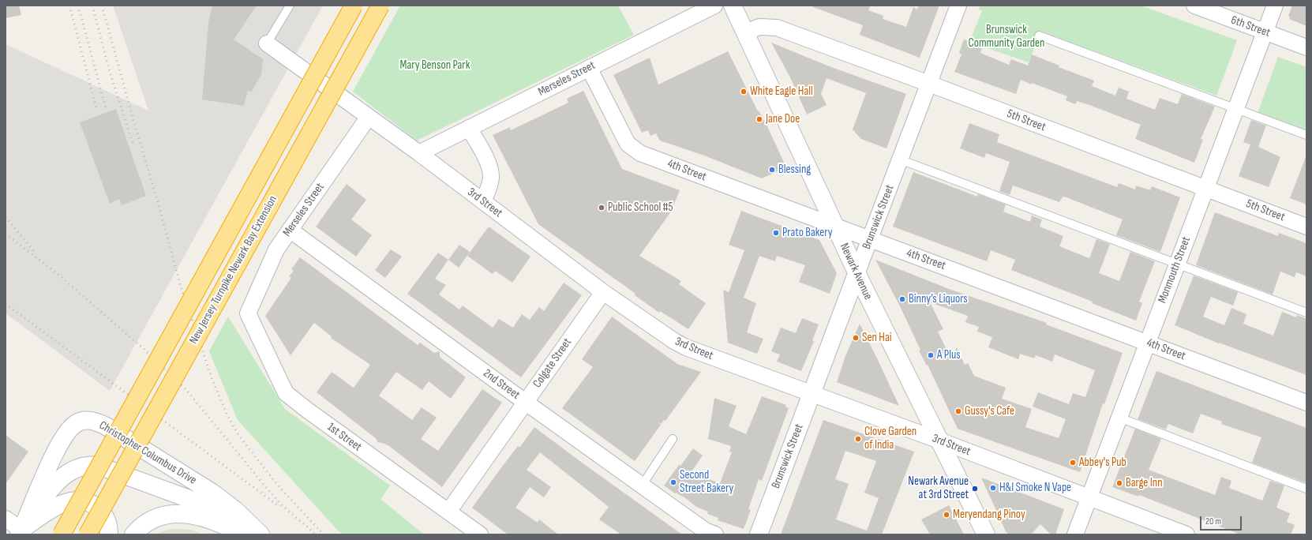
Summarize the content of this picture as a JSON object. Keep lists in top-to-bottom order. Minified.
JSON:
{"streets":{"highway":["New Jersey Turnpike Newark Bay Extension"],"main road":["Brunswick Street","Newark Avenue","Christopher Columbus Drive"],"street":["6th Street","Merseles Street","5th Street","4th Street","3rd Street","Monmouth Street","Colgate Street","2nd Street","1st Street"]},"crossings":[["6th Street","Monmouth Street"],["Merseles Street","4th Street"],["Merseles Street","3rd Street"],["Merseles Street","2nd Street"],["Merseles Street","1st Street"],["5th Street","Brunswick Street"],["5th Street","Monmouth Street"],["5th Street","Newark Avenue"],["4th Street","Brunswick Street"],["4th Street","Monmouth Street"],["4th Street","Newark Avenue"],["3rd Street","Brunswick Street"],["3rd Street","Monmouth Street"],["3rd Street","Newark Avenue"],["3rd Street","Colgate Street"],["Brunswick Street","Newark Avenue"],["Colgate Street","2nd Street"],["Colgate Street","1st Street"]],"parks":["Brunswick Community Garden","Mary Benson Park"],"places":["White Eagle Hall","Jane Doe","Blessing","Public School #5","Prato Bakery","Binny’s Liquors","Sen Hai","A Plus","Gussy's Cafe","Clove Garden of India","Abbey's Pub","Second Street Bakery","Barge Inn","H&I Smoke N Vape","Newark Avenue at 3rd Street","Meryendang Pinoy"],"scale_bar":"20 m"}
